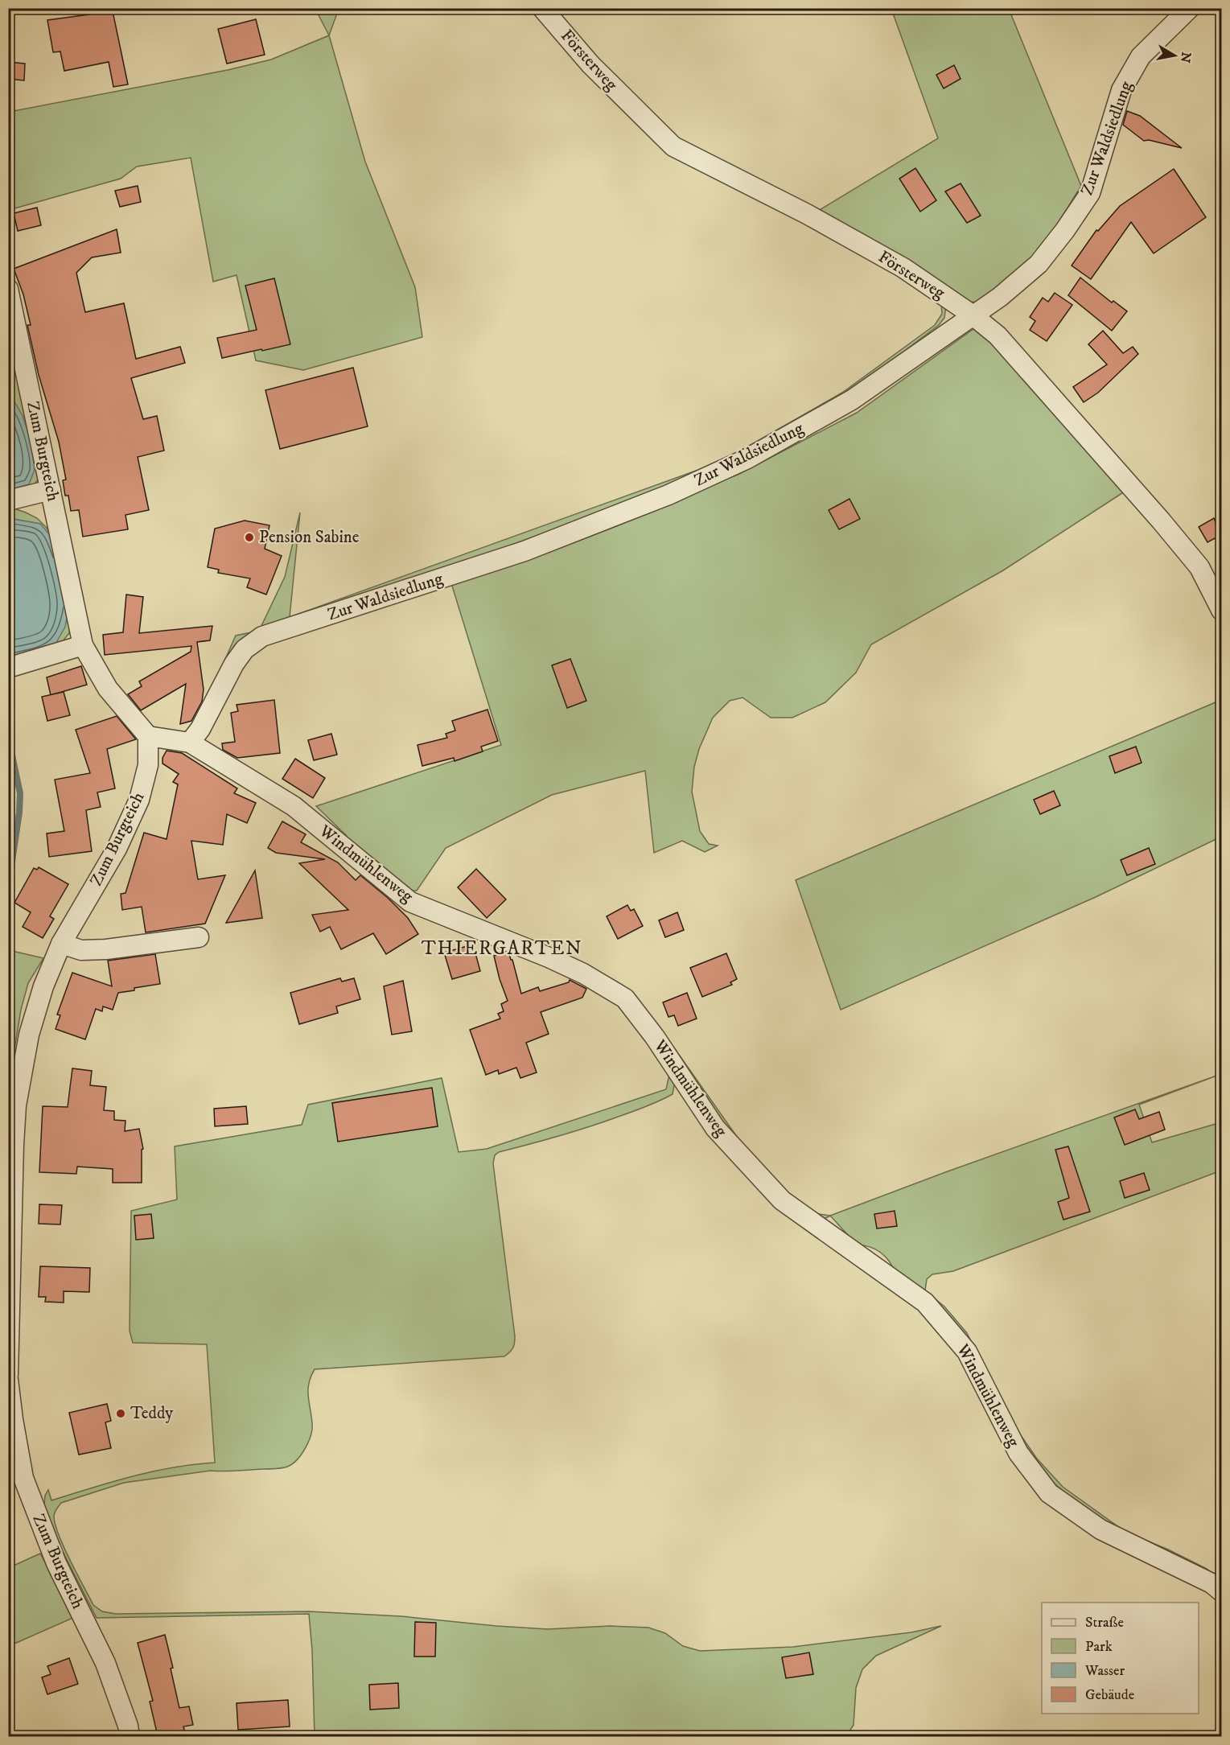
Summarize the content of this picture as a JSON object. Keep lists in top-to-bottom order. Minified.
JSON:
{"streets":{"street":["Försterweg","Zur Waldsiedlung","Zum Burgteich","Windmühlenweg"]},"crossings":[["Försterweg","Zur Waldsiedlung"],["Zur Waldsiedlung","Windmühlenweg"],["Zum Burgteich","Windmühlenweg"]],"districts":["THIERGARTEN"],"places":["Pension Sabine","Teddy"],"legend":["Straße","Park","Wasser","Gebäude"],"north":"right"}
